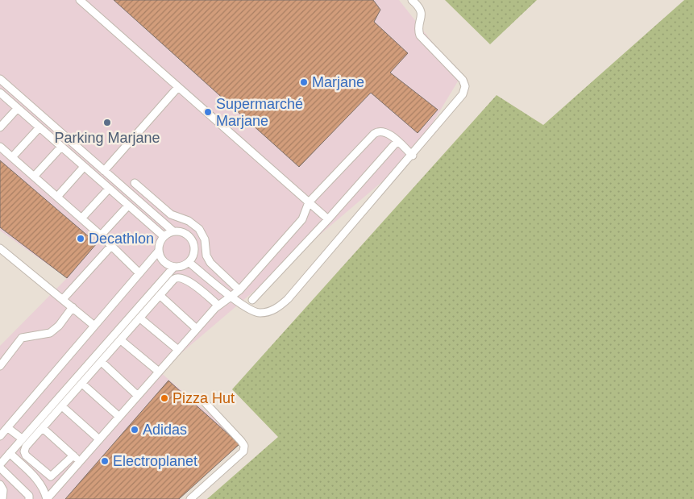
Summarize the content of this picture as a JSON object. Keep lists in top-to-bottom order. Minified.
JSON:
{"places":["Marjane","Supermarché Marjane","Parking Marjane","Decathlon","Pizza Hut","Adidas","Electroplanet"]}
